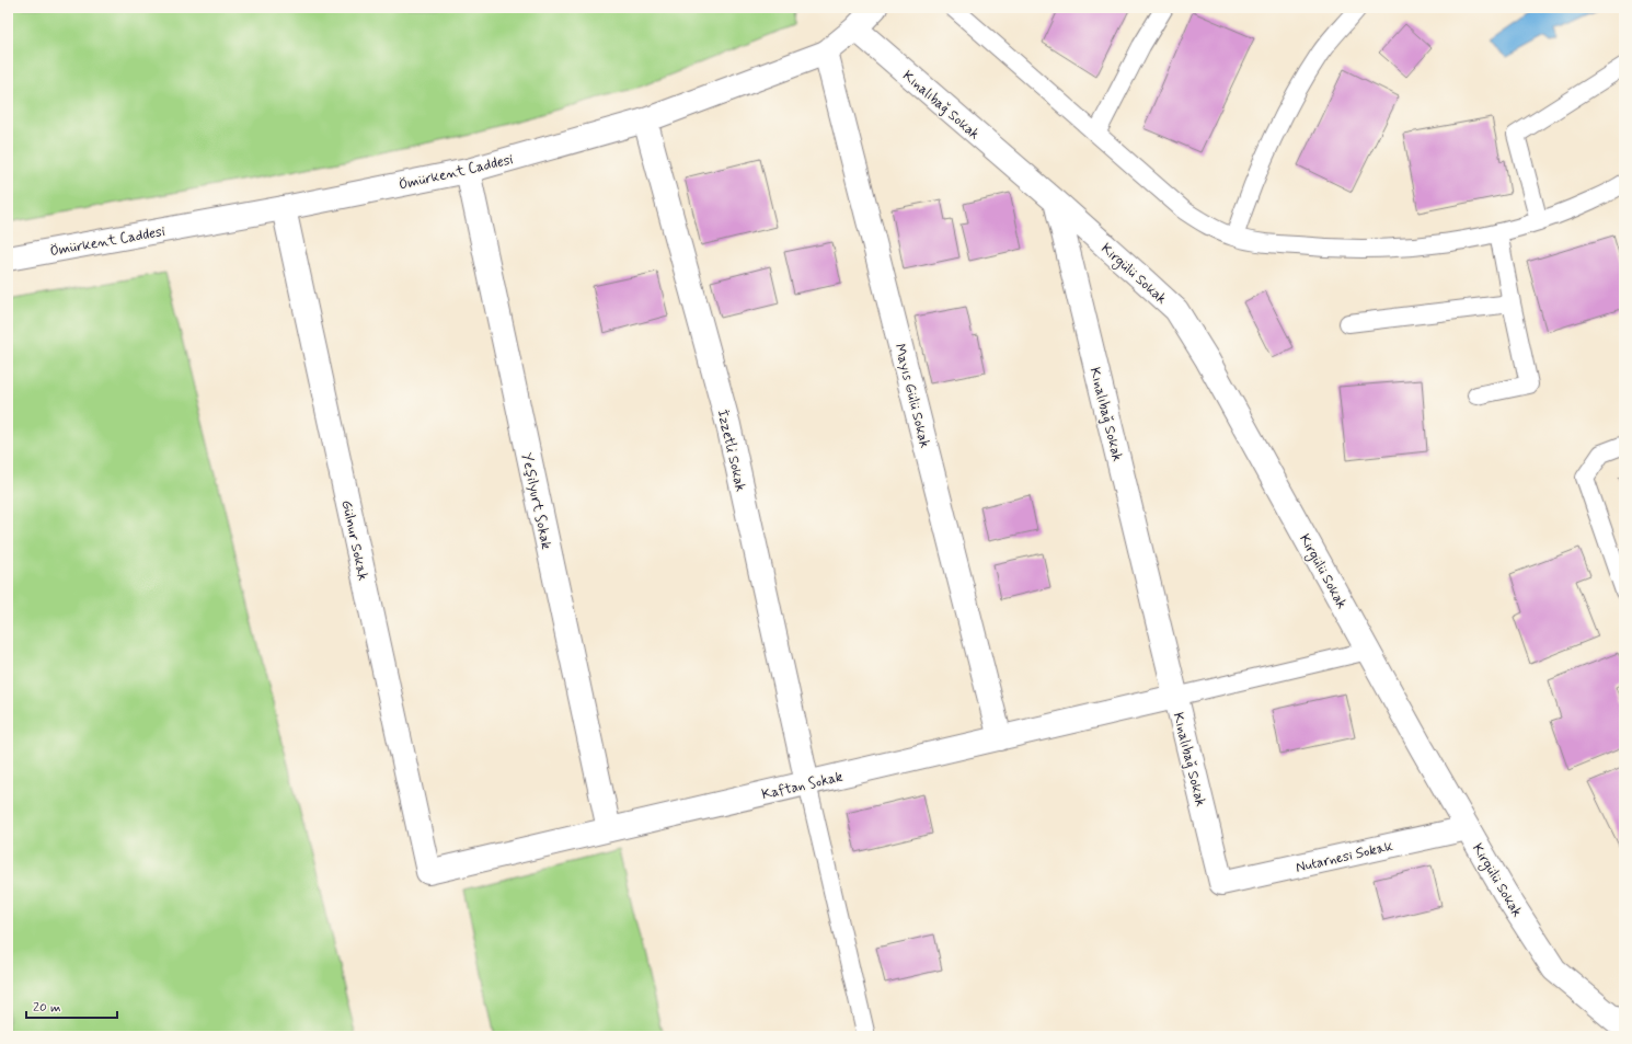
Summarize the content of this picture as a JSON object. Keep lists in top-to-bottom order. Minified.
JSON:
{"streets":{"street":["Kınalıbağ Sokak","Ömürkent Caddesi","Kirgülü Sokak","Mayıs Gülü Sokak","İzzetli Sokak","Yeşilyurt Sokak","Gülnur Sokak","Kaftan Sokak","Nutarnesi Sokak"]},"crossings":[["Kınalıbağ Sokak","Ömürkent Caddesi"],["Kınalıbağ Sokak","Kirgülü Sokak"],["Kınalıbağ Sokak","Kaftan Sokak"],["Kınalıbağ Sokak","Nutarnesi Sokak"],["Ömürkent Caddesi","Mayıs Gülü Sokak"],["Ömürkent Caddesi","İzzetli Sokak"],["Ömürkent Caddesi","Yeşilyurt Sokak"],["Ömürkent Caddesi","Gülnur Sokak"],["Kirgülü Sokak","Nutarnesi Sokak"],["Mayıs Gülü Sokak","Kaftan Sokak"],["İzzetli Sokak","Kaftan Sokak"],["Yeşilyurt Sokak","Kaftan Sokak"],["Gülnur Sokak","Kaftan Sokak"]],"scale_bar":"20 m"}
